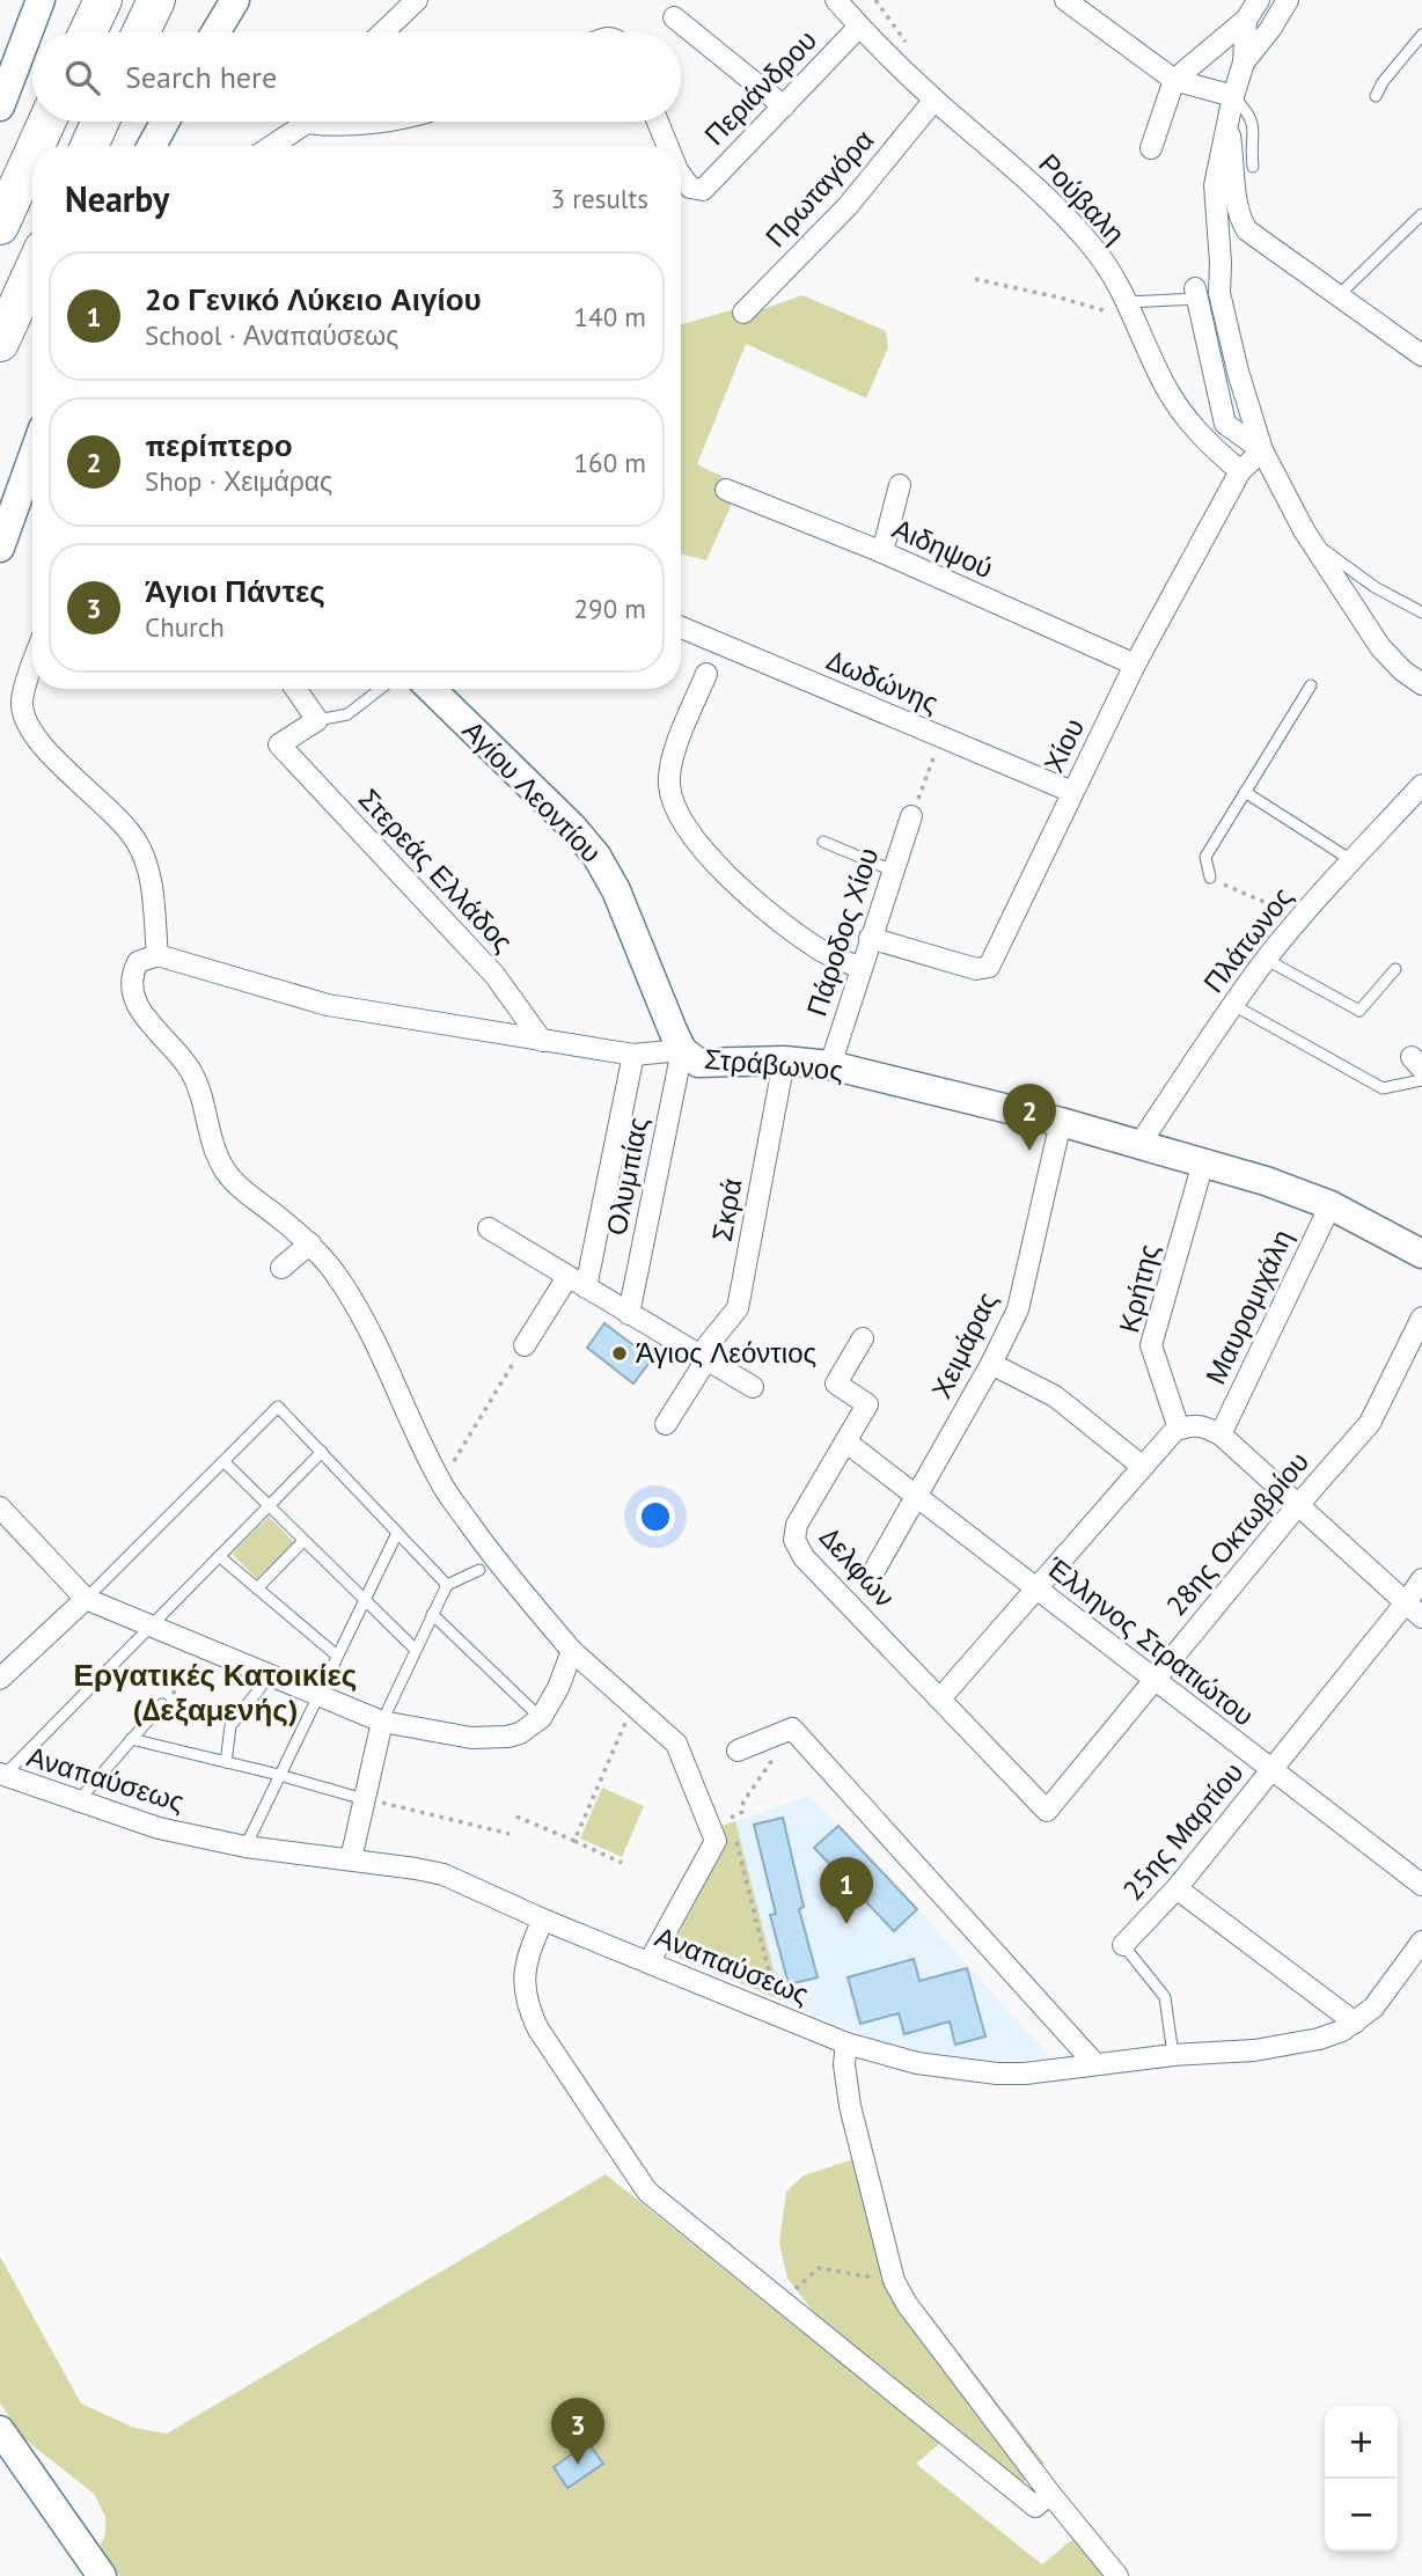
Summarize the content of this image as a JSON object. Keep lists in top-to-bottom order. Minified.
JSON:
{"streets":{"street":["Περιάνδρου","Πρωταγόρα","Ρούβαλη","Αιδηψού","Δωδώνης","Χίου","Αγίου Λεοντίου","Στερεάς Ελλάδος","Πάροδος Χίου","Πλάτωνος","Στράβωνος","Ολυμπίας","Σκρά","Κρήτης","Μαυρομιχάλη","Χειμάρας","28ης Οκτωβρίου","Δελφών","Έλληνος Στρατιώτου","Αναπαύσεως","25ης Μαρτίου"]},"crossings":[["Περιάνδρου","Ρούβαλη"],["Πρωταγόρα","Ρούβαλη"],["Ρούβαλη","Χίου"],["Αιδηψού","Χίου"],["Δωδώνης","Χίου"],["Χίου","Πάροδος Χίου"],["Αγίου Λεοντίου","Στράβωνος"],["Αγίου Λεοντίου","Ολυμπίας"],["Στερεάς Ελλάδος","Στράβωνος"],["Πάροδος Χίου","Στράβωνος"],["Πλάτωνος","Στράβωνος"],["Στράβωνος","Ολυμπίας"],["Στράβωνος","Σκρά"],["Στράβωνος","Κρήτης"],["Στράβωνος","Μαυρομιχάλη"],["Στράβωνος","Χειμάρας"],["Χειμάρας","Έλληνος Στρατιώτου"],["28ης Οκτωβρίου","Δελφών"],["28ης Οκτωβρίου","Έλληνος Στρατιώτου"],["Δελφών","Έλληνος Στρατιώτου"],["Έλληνος Στρατιώτου","25ης Μαρτίου"],["Αναπαύσεως","25ης Μαρτίου"]],"districts":["Εργατικές Κατοικίες (Δεξαμενής)"],"places":["Άγιος Λεόντιος"],"page":{"search":"Search here","heading":["Nearby","3 results"],"list":[{"mark":"1","name":"2ο Γενικό Λύκειο Αιγίου","note":"School · Αναπαύσεως","value":"140 m"},{"mark":"2","name":"περίπτερο","note":"Shop · Χειμάρας","value":"160 m"},{"mark":"3","name":"Άγιοι Πάντες","note":"Church","value":"290 m"}],"pins":["2","1","3"],"map_buttons":["+","−"]}}
